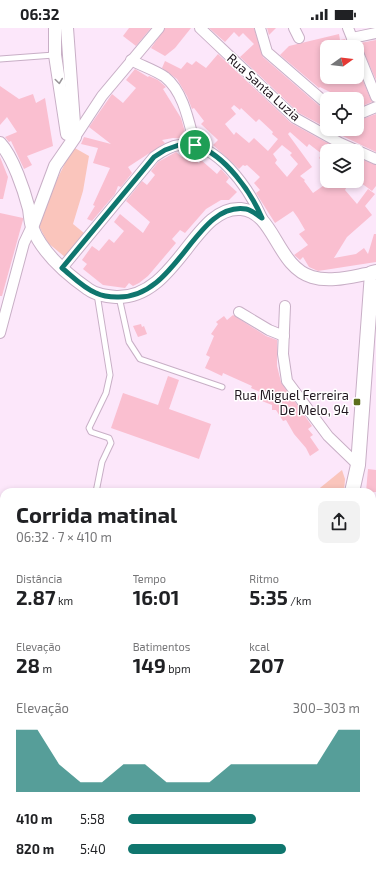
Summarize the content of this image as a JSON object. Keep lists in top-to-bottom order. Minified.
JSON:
{"streets":{"street":["Rua Santa Luzia"]},"places":{"transit":["Rua Miguel Ferreira De Melo, 94"]},"north":"right","page":{"status":"06:32","heading":["Corrida matinal","06:32 · 7 × 410 m"],"stats":[["Distância","2.87 km"],["Tempo","16:01"],["Ritmo","5:35 /km"],["Elevação","28 m"],["Batimentos","149 bpm"],["kcal","207"]],"chart":["Elevação","300–303 m"],"list":[{"name":"410 m","note":"5:58"},{"name":"820 m","note":"5:40"}]}}
